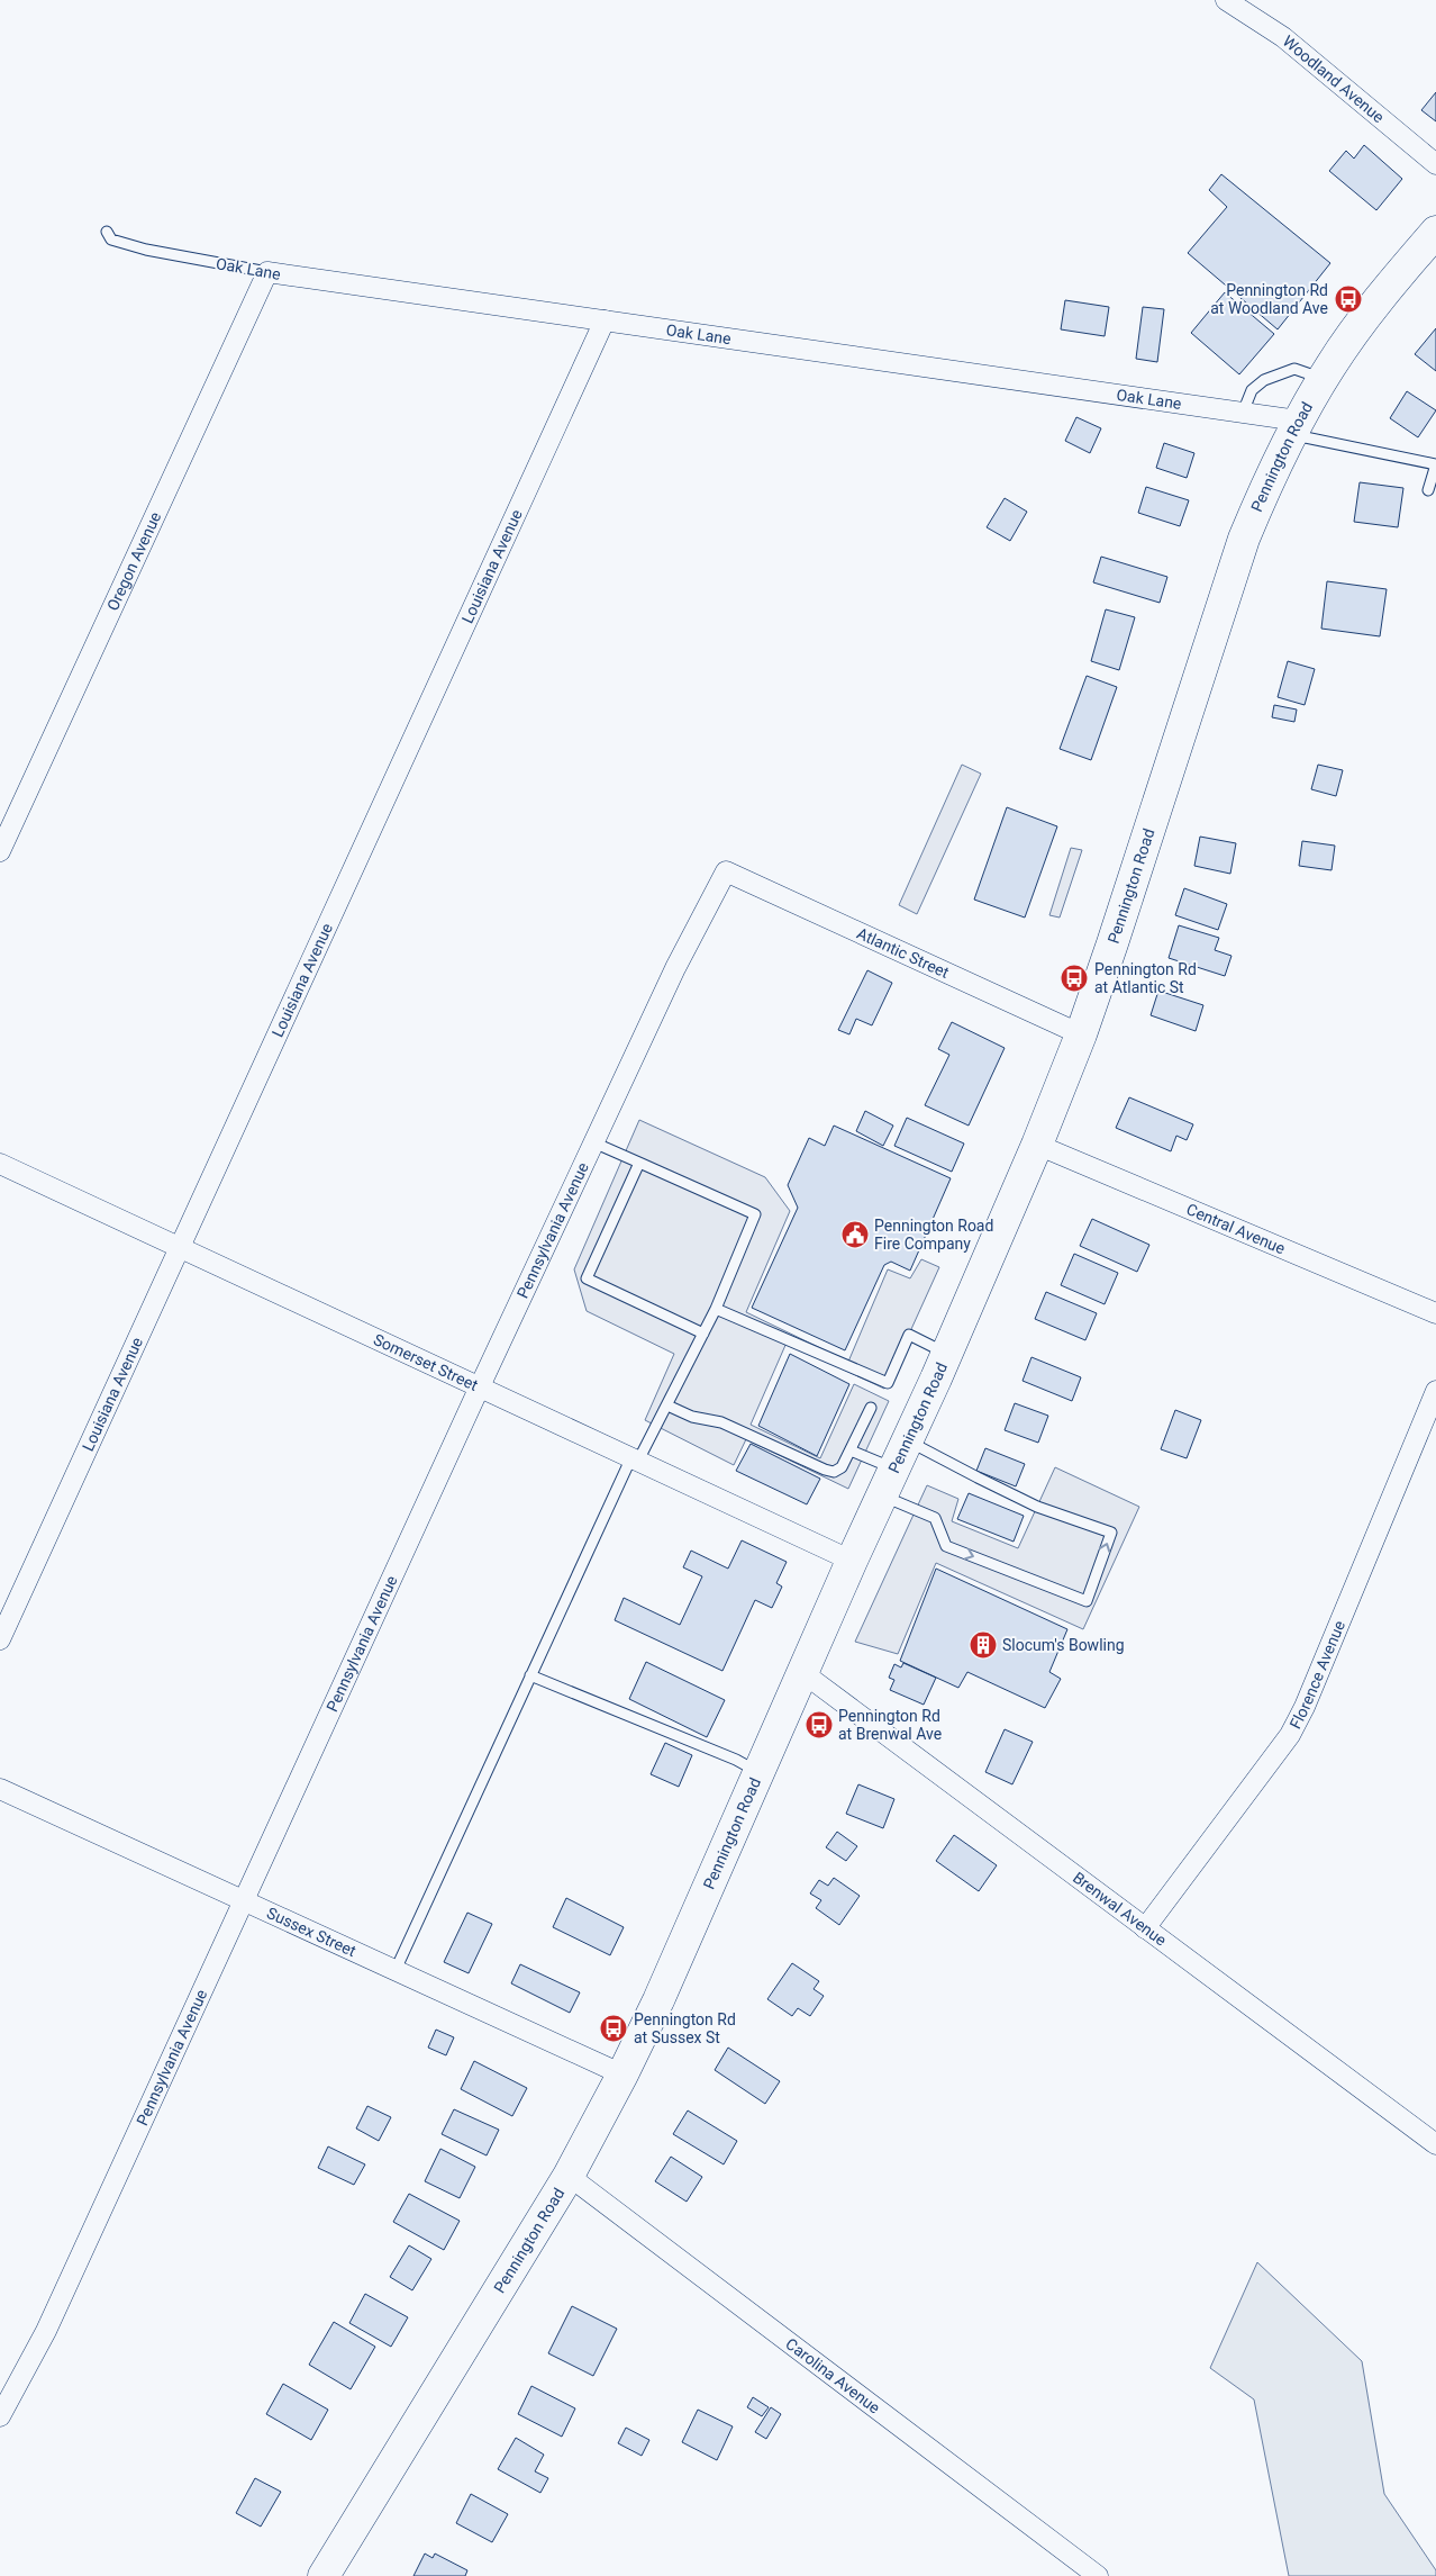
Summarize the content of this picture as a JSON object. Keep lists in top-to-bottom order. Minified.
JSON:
{"streets":{"main road":["Pennington Road"],"street":["Woodland Avenue","Oak Lane","Oregon Avenue","Louisiana Avenue","Atlantic Street","Central Avenue","Pennsylvania Avenue","Somerset Street","Florence Avenue","Brenwal Avenue","Sussex Street","Carolina Avenue"]},"crossings":[["Oak Lane","Pennington Road"],["Oak Lane","Oregon Avenue"],["Oak Lane","Louisiana Avenue"],["Pennington Road","Atlantic Street"],["Pennington Road","Central Avenue"],["Pennington Road","Somerset Street"],["Pennington Road","Brenwal Avenue"],["Pennington Road","Sussex Street"],["Pennington Road","Carolina Avenue"],["Louisiana Avenue","Somerset Street"],["Atlantic Street","Pennsylvania Avenue"],["Pennsylvania Avenue","Somerset Street"],["Pennsylvania Avenue","Sussex Street"],["Florence Avenue","Brenwal Avenue"]],"places":{"bus stop":["Pennington Rd at Woodland Ave","Pennington Rd at Atlantic St","Pennington Rd at Brenwal Ave","Pennington Rd at Sussex St"],"public building":["Pennington Road Fire Company"],"building":["Slocum's Bowling"]}}
